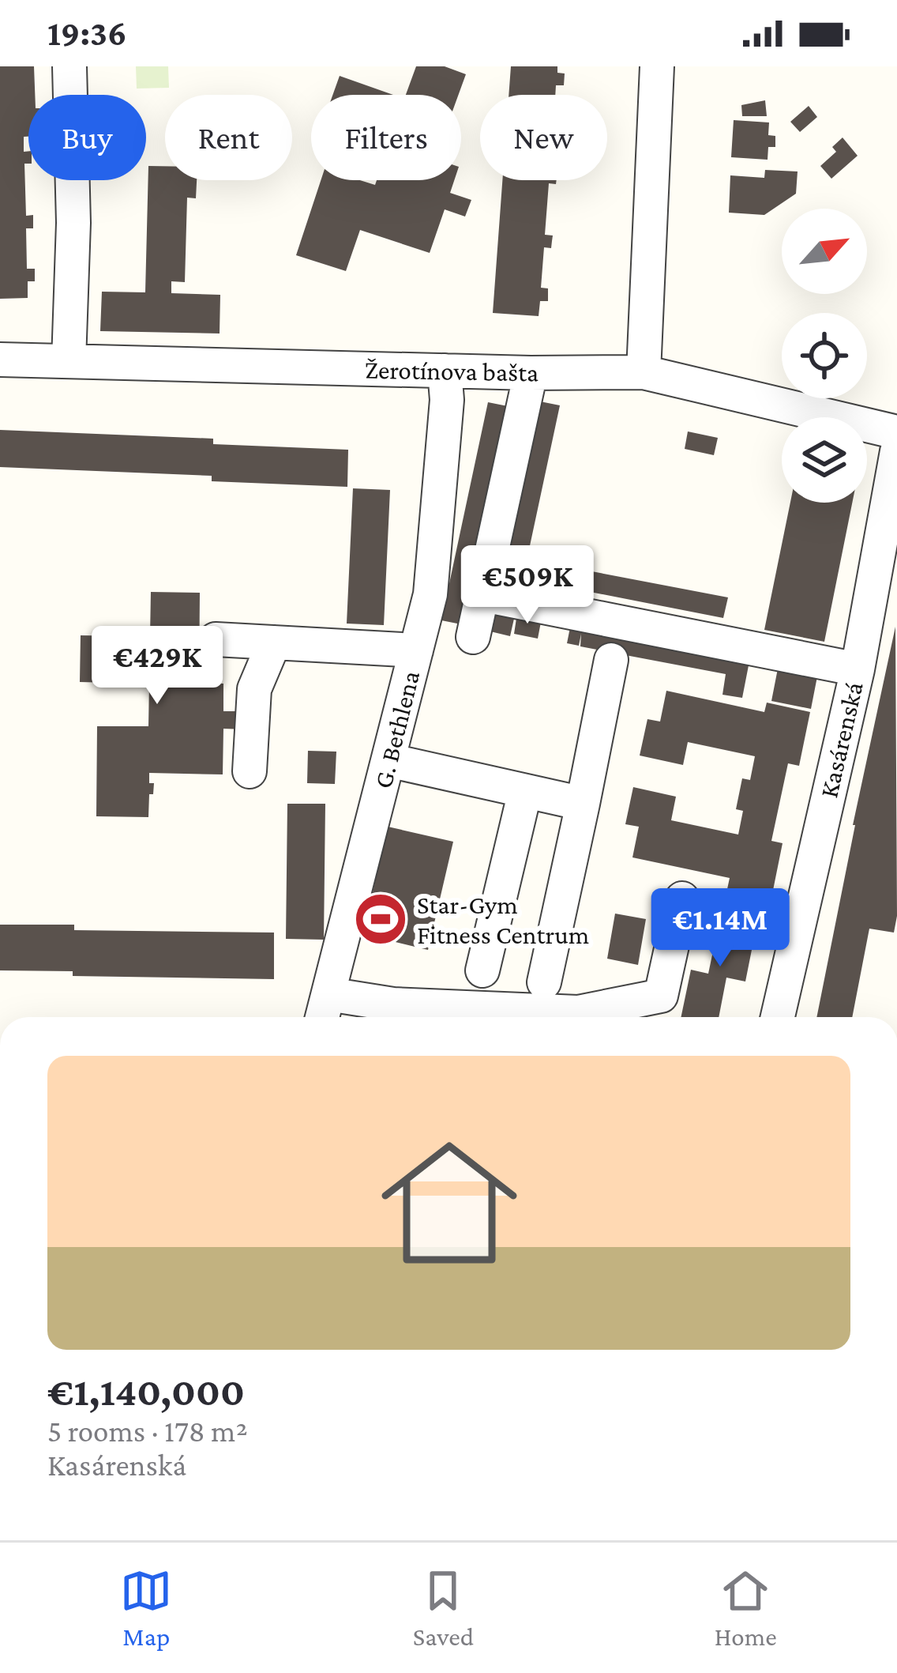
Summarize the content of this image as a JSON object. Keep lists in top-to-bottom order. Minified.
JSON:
{"streets":{"street":["Žerotínova bašta","G. Bethlena","Kasárenská"]},"crossings":[["Žerotínova bašta","G. Bethlena"]],"places":{"sports":["Star-Gym Fitness Centrum"]},"north":"top right","page":{"status":"19:36","chip":["Buy","Rent","Filters","New"],"price":["€509K","€429K","€1.14M"],"list":[{"name":"€1,140,000","note":"5 rooms · 178 m² · Kasárenská"}],"tabs":["Map","Saved","Home"]}}
